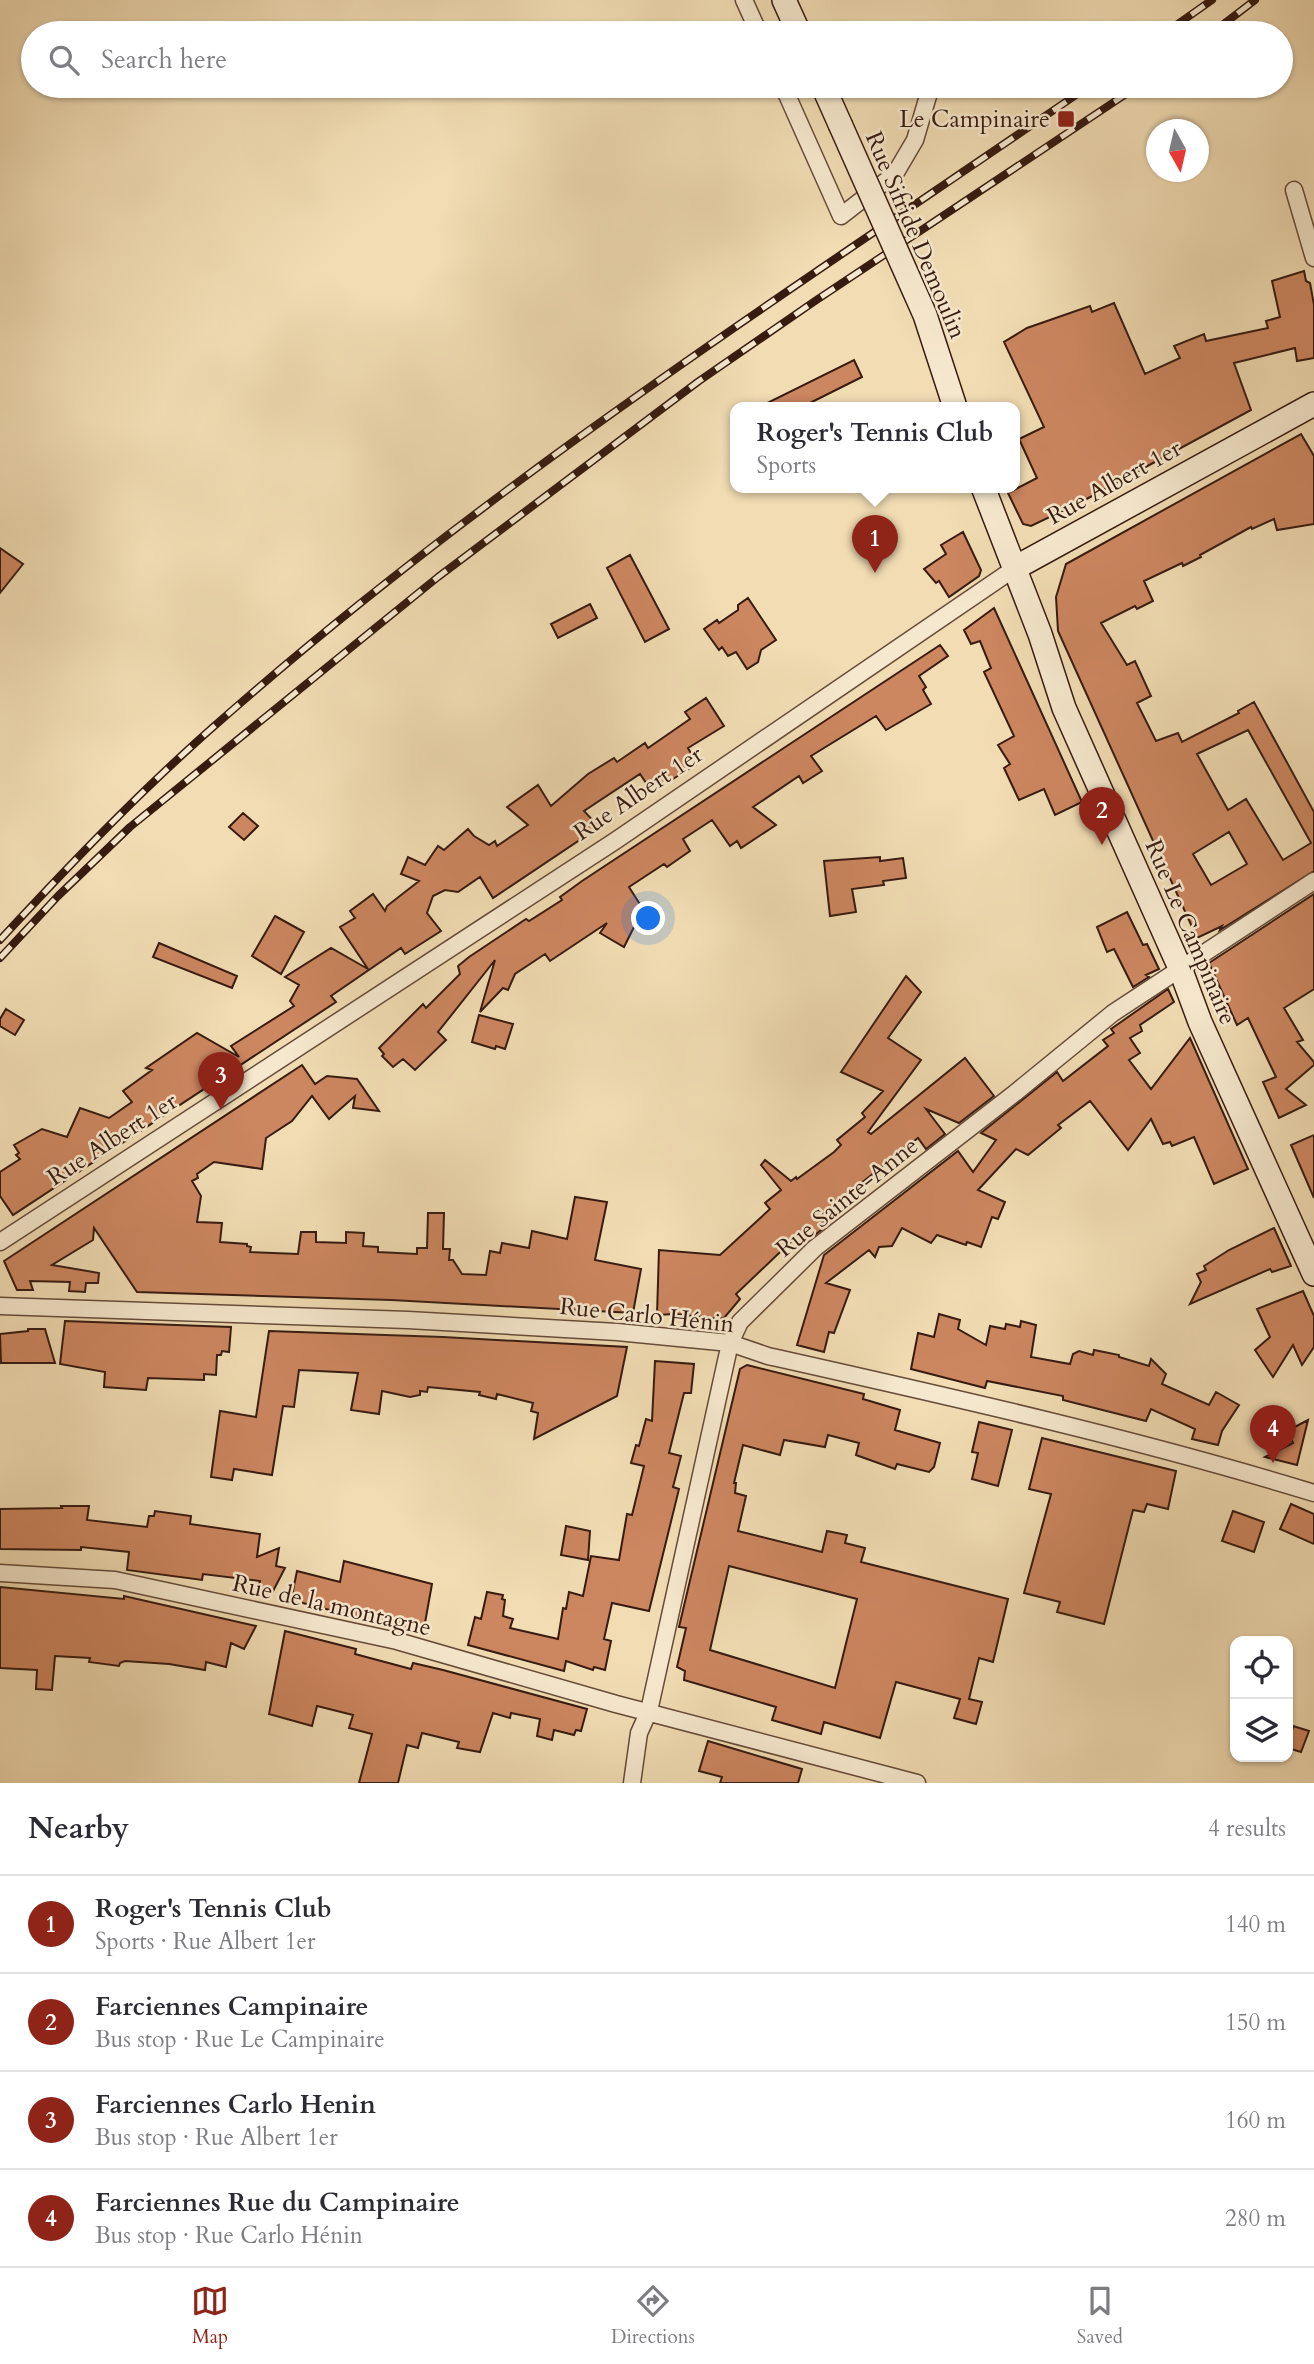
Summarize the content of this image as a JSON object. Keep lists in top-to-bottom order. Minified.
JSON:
{"streets":{"main road":["Rue Sifride Demoulin","Rue Albert 1er","Rue Le Campinaire"],"street":["Rue Sainte-Anne","Rue Carlo Hénin","Rue de la montagne"]},"crossings":[["Rue Albert 1er","Rue Le Campinaire"],["Rue Le Campinaire","Rue Sainte-Anne"],["Rue Sainte-Anne","Rue Carlo Hénin"],["Rue Sainte-Anne","Rue de la montagne"]],"places":{"transit":["Le Campinaire"]},"north":"bottom","page":{"search":"Search here","popup":["Roger's Tennis Club","Sports"],"pins":["1","2","3","4"],"heading":["Nearby","4 results"],"list":[{"mark":"1","name":"Roger's Tennis Club","note":"Sports · Rue Albert 1er","value":"140 m"},{"mark":"2","name":"Farciennes Campinaire","note":"Bus stop · Rue Le Campinaire","value":"150 m"},{"mark":"3","name":"Farciennes Carlo Henin","note":"Bus stop · Rue Albert 1er","value":"160 m"},{"mark":"4","name":"Farciennes Rue du Campinaire","note":"Bus stop · Rue Carlo Hénin","value":"280 m"}],"nav":["Map","Directions","Saved"]}}
